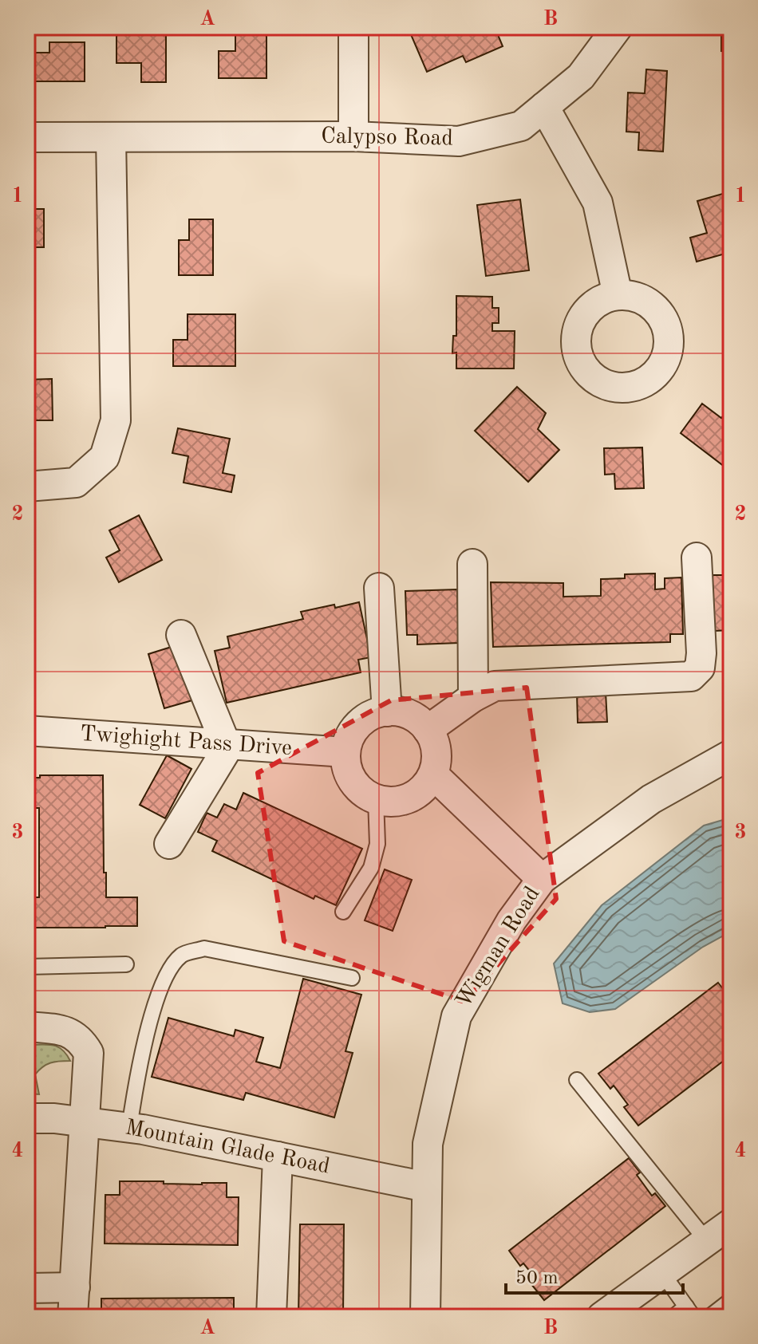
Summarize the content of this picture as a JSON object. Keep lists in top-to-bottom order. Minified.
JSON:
{"streets":{"street":["Calypso Road","Twighight Pass Drive","Wigman Road","Mountain Glade Road"]},"crossings":[["Wigman Road","Mountain Glade Road"]],"scale_bar":"50 m","grid":{"columns":["A","B"],"rows":["1","2","3","4"]}}
